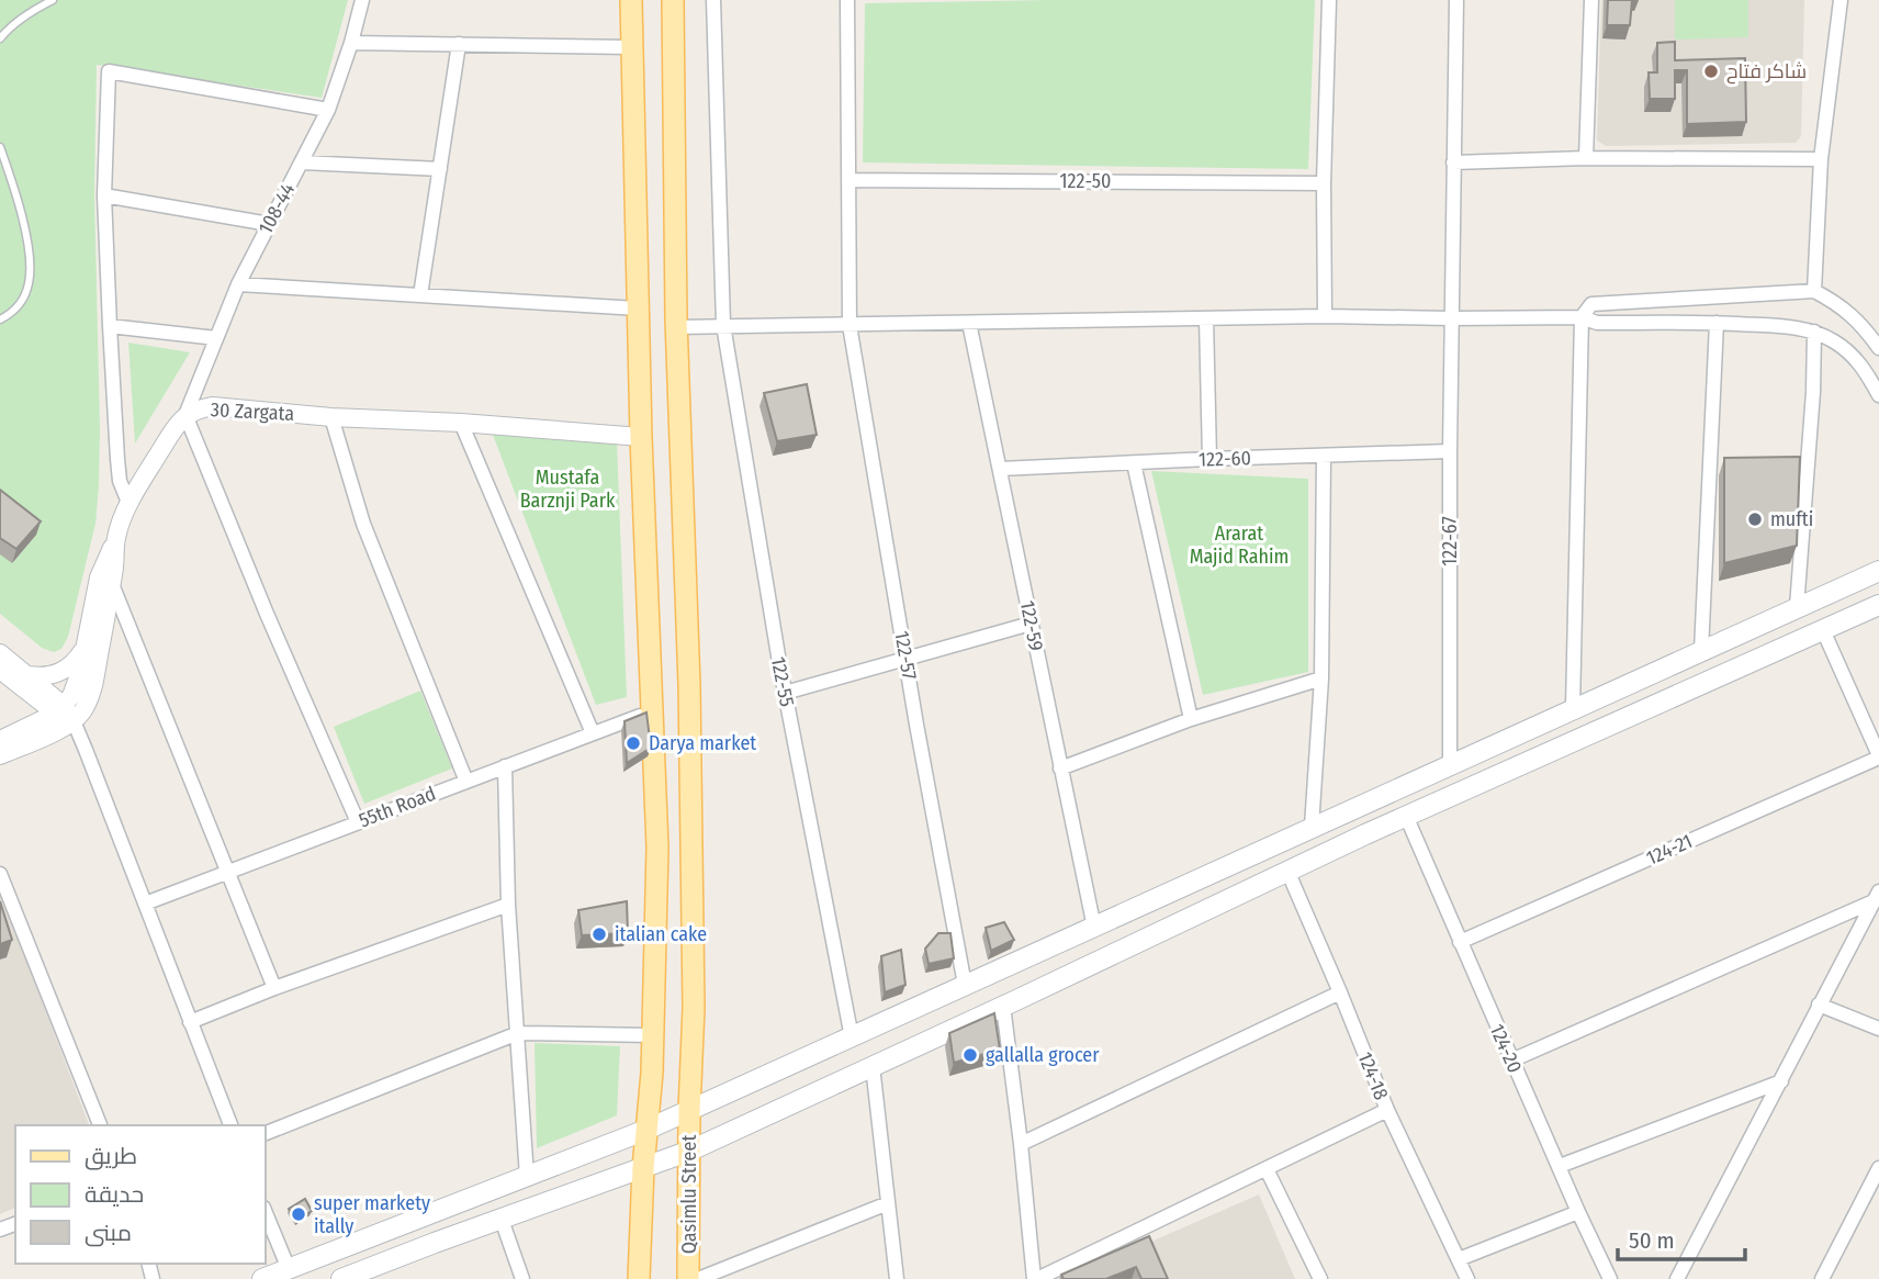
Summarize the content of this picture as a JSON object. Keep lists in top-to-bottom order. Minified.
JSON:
{"streets":{"main road":["Qasimlu Street"],"street":["122-50","108-44","30 Zargata","122-60","122-67","122-59","122-57","122-55","55th Road","124-21","124-20","124-18"]},"crossings":[["122-50","122-57"],["108-44","30 Zargata"],["122-60","122-67"],["122-60","122-59"],["124-21","124-20"]],"parks":["Mustafa Barznji Park","Ararat Majid Rahim"],"places":["شاكر فتاح","mufti","Darya market","italian cake","gallalla grocer","super markety itally"],"legend":["طريق","حديقة","مبنى"],"scale_bar":"50 m"}
